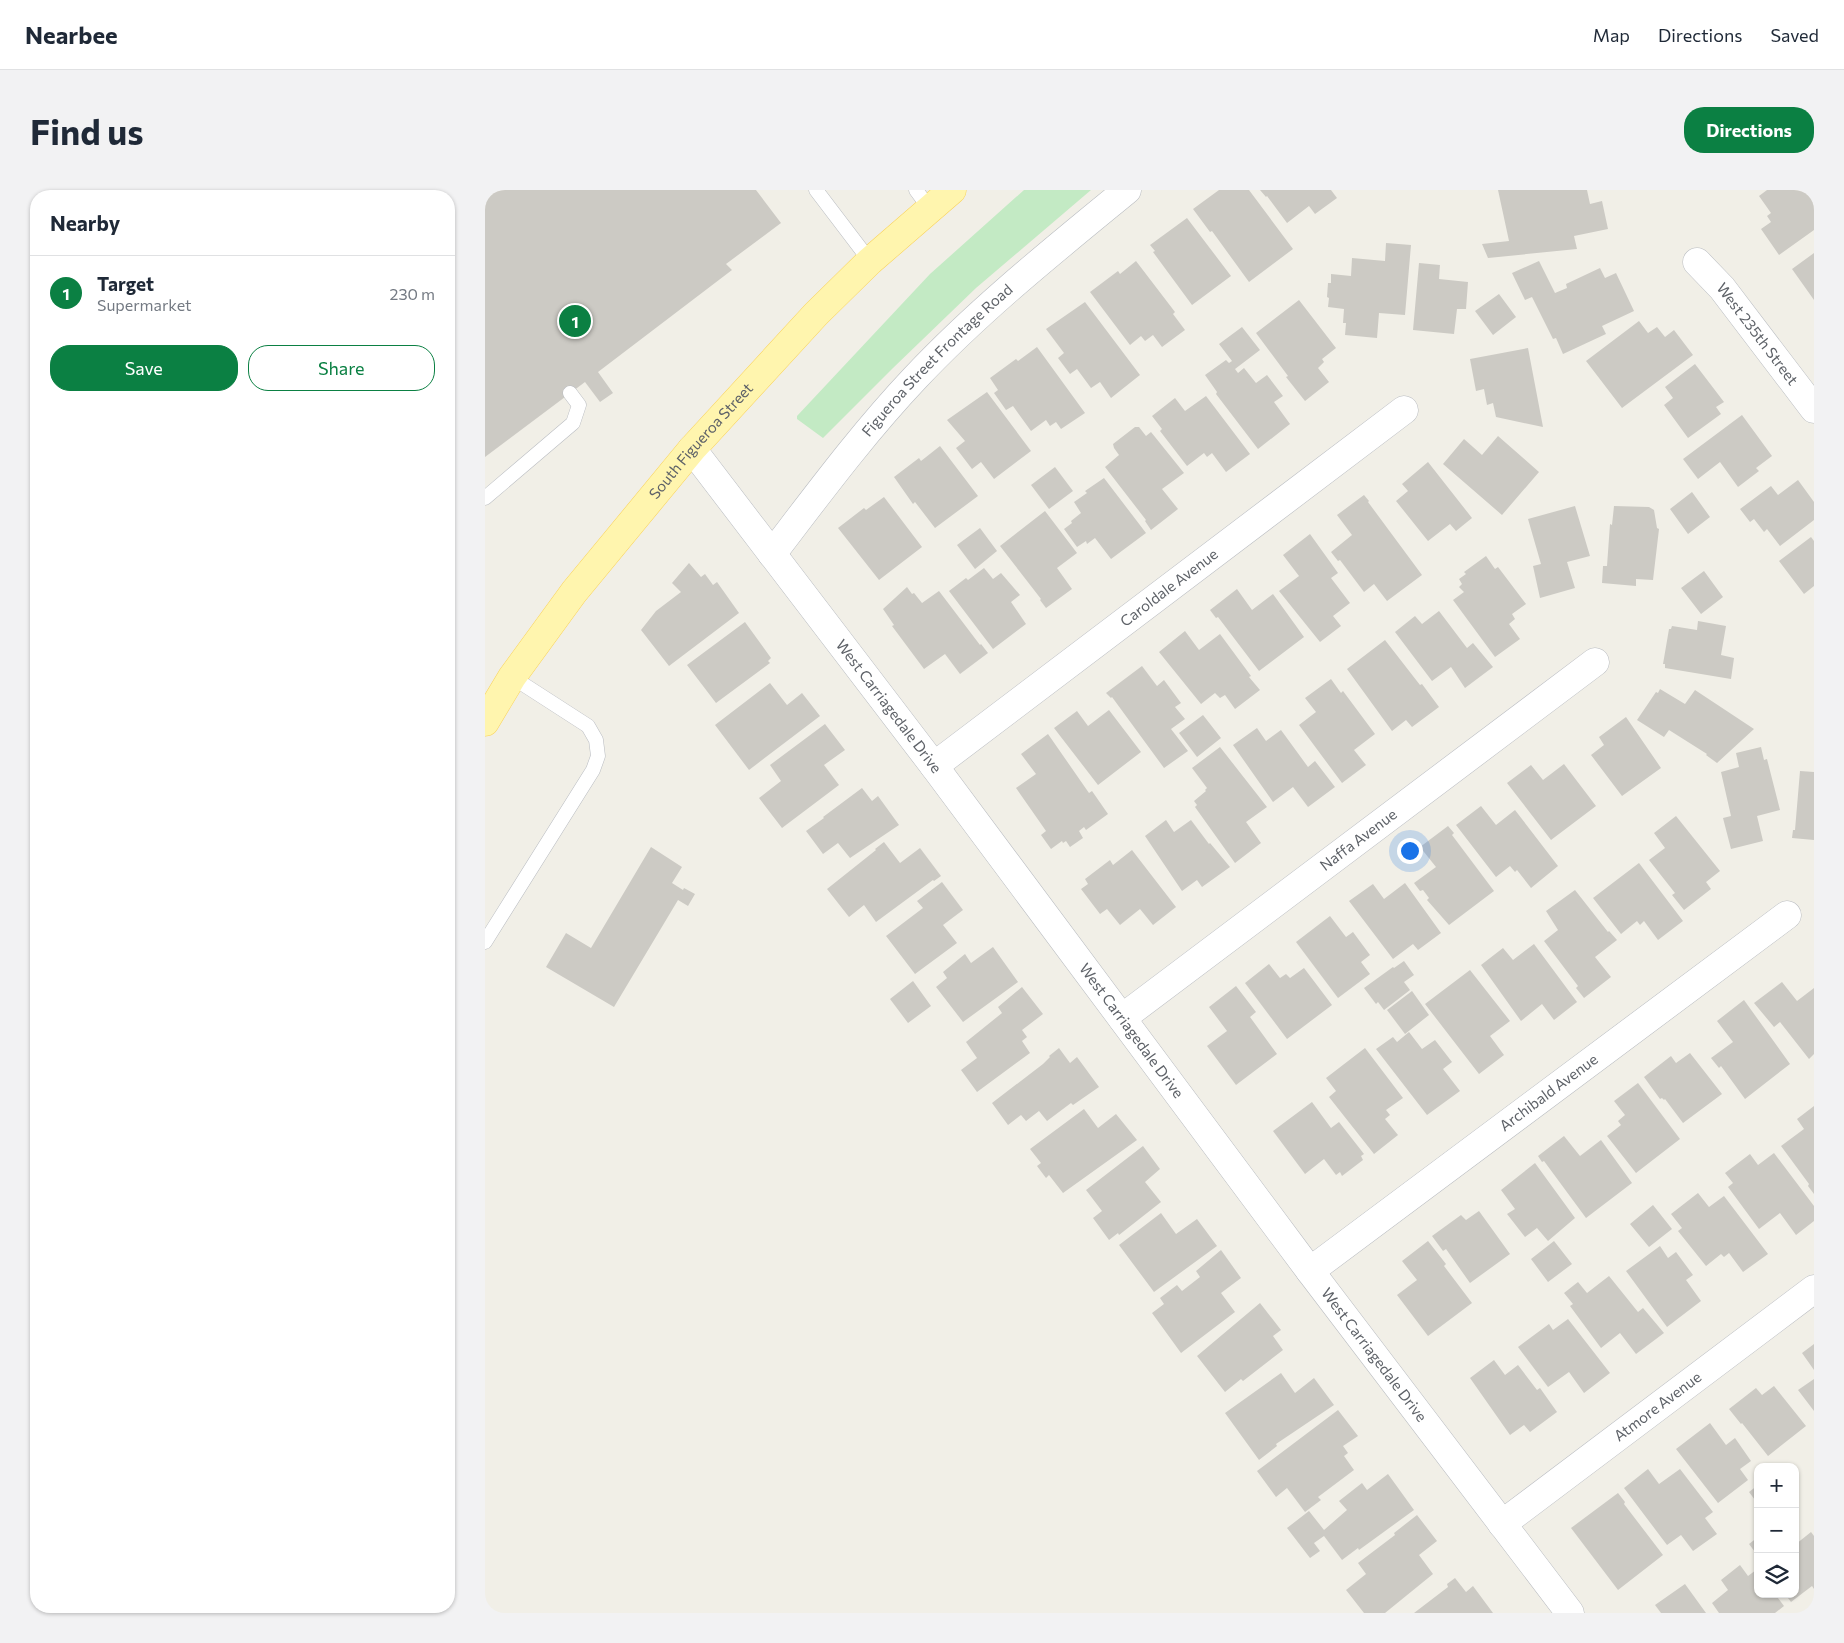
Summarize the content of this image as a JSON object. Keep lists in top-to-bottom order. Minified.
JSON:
{"streets":{"main road":["South Figueroa Street"],"street":["West 235th Street","Figueroa Street Frontage Road","Caroldale Avenue","West Carriagedale Drive","Naffa Avenue","Archibald Avenue","Atmore Avenue"]},"crossings":[["Figueroa Street Frontage Road","West Carriagedale Drive"],["South Figueroa Street","West Carriagedale Drive"],["Caroldale Avenue","West Carriagedale Drive"],["West Carriagedale Drive","Naffa Avenue"],["West Carriagedale Drive","Archibald Avenue"],["West Carriagedale Drive","Atmore Avenue"]],"page":{"header":"Nearbee","nav":["Map","Directions","Saved"],"buttons":["Directions",["Save","Share"]],"title":"Find us","heading":"Nearby","list":[{"mark":"1","name":"Target","note":"Supermarket","value":"230 m"}],"pins":"1","map_buttons":["+","−"]}}
